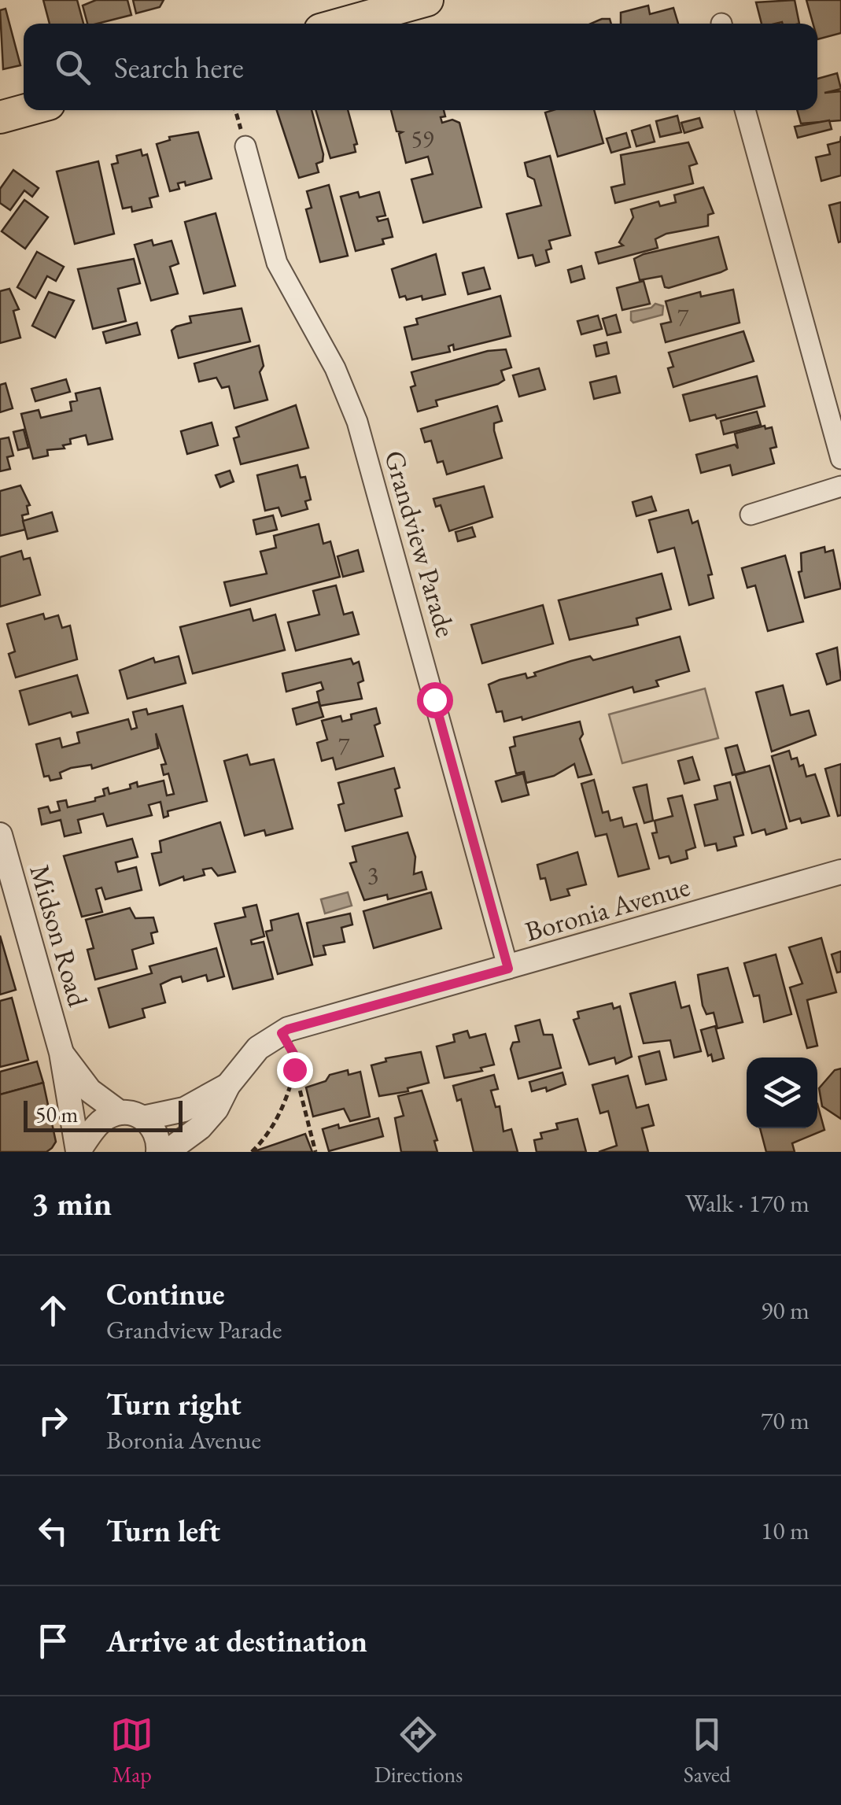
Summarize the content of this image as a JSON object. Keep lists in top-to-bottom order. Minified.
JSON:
{"streets":{"street":["Grandview Parade","Boronia Avenue","Midson Road"]},"crossings":[["Grandview Parade","Boronia Avenue"],["Boronia Avenue","Midson Road"]],"house_numbers":["59","7","7","3"],"scale_bar":"50 m","page":{"search":"Search here","scale":"50 m","heading":["3 min","Walk · 170 m"],"list":[["Continue","Grandview Parade","90 m"],["Turn right","Boronia Avenue","70 m"],["Turn left","10 m"],"Arrive at destination"],"nav":["Map","Directions","Saved"]}}
